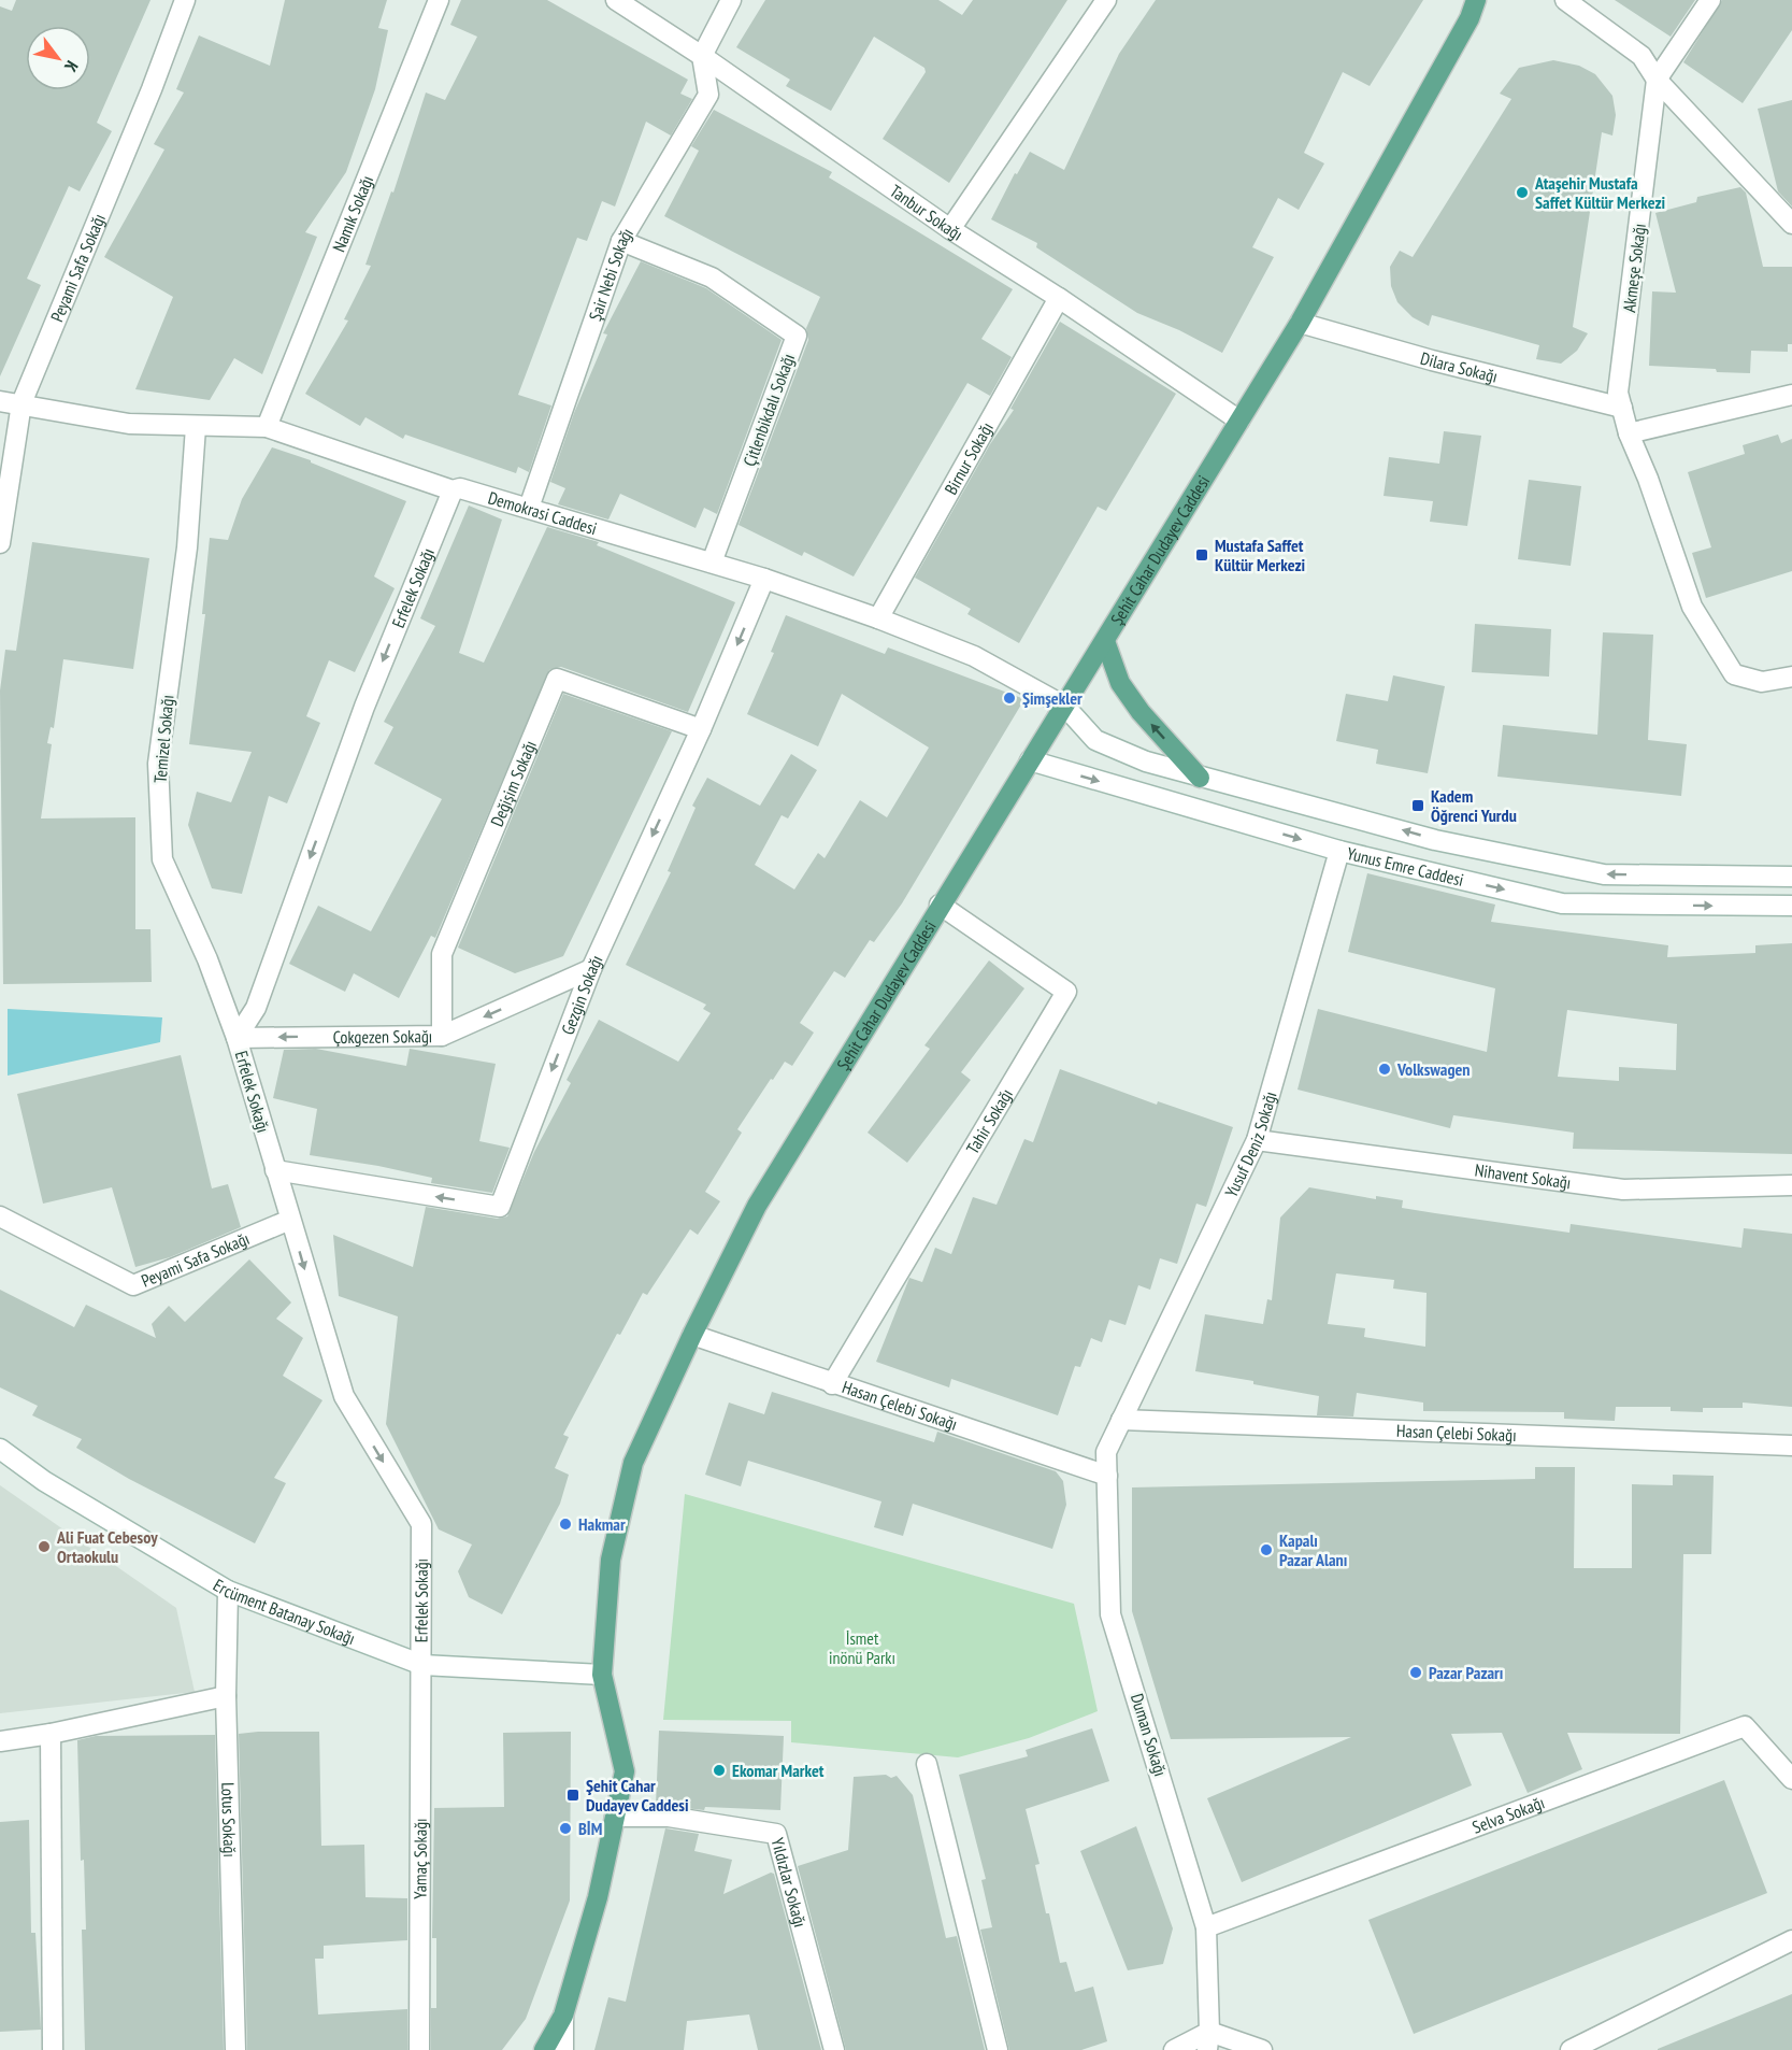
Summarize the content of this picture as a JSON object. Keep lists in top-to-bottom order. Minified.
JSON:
{"streets":{"main road":["Şehit Cahar Dudayev Caddesi"],"street":["Tanbur Sokağı","Namık Sokağı","Peyami Safa Sokağı","Akmeşe Sokağı","Şair Nebi Sokağı","Dilara Sokağı","Çitlenbikdalı Sokağı","Birnur Sokağı","Demokrasi Caddesi","Erfelek Sokağı","Temizel Sokağı","Değişim Sokağı","Yunus Emre Caddesi","Gezgin Sokağı","Çokgezen Sokağı","Tahir Sokağı","Yusuf Deniz Sokağı","Nihavent Sokağı","Hasan Çelebi Sokağı","Ercüment Batanay Sokağı","Duman Sokağı","Selva Sokağı","Lotus Sokağı","Yamaç Sokağı","Yıldızlar Sokağı"]},"crossings":[["Tanbur Sokağı","Şair Nebi Sokağı"],["Tanbur Sokağı","Birnur Sokağı"],["Tanbur Sokağı","Şehit Cahar Dudayev Caddesi"],["Namık Sokağı","Demokrasi Caddesi"],["Peyami Safa Sokağı","Demokrasi Caddesi"],["Peyami Safa Sokağı","Erfelek Sokağı"],["Akmeşe Sokağı","Dilara Sokağı"],["Şair Nebi Sokağı","Çitlenbikdalı Sokağı"],["Şair Nebi Sokağı","Demokrasi Caddesi"],["Dilara Sokağı","Şehit Cahar Dudayev Caddesi"],["Çitlenbikdalı Sokağı","Demokrasi Caddesi"],["Birnur Sokağı","Demokrasi Caddesi"],["Demokrasi Caddesi","Şehit Cahar Dudayev Caddesi"],["Demokrasi Caddesi","Erfelek Sokağı"],["Demokrasi Caddesi","Temizel Sokağı"],["Demokrasi Caddesi","Yunus Emre Caddesi"],["Demokrasi Caddesi","Gezgin Sokağı"],["Şehit Cahar Dudayev Caddesi","Yunus Emre Caddesi"],["Şehit Cahar Dudayev Caddesi","Tahir Sokağı"],["Şehit Cahar Dudayev Caddesi","Hasan Çelebi Sokağı"],["Şehit Cahar Dudayev Caddesi","Ercüment Batanay Sokağı"],["Şehit Cahar Dudayev Caddesi","Yıldızlar Sokağı"],["Erfelek Sokağı","Temizel Sokağı"],["Erfelek Sokağı","Gezgin Sokağı"],["Erfelek Sokağı","Çokgezen Sokağı"],["Erfelek Sokağı","Ercüment Batanay Sokağı"],["Erfelek Sokağı","Yamaç Sokağı"],["Temizel Sokağı","Çokgezen Sokağı"],["Değişim Sokağı","Gezgin Sokağı"],["Değişim Sokağı","Çokgezen Sokağı"],["Yunus Emre Caddesi","Yusuf Deniz Sokağı"],["Gezgin Sokağı","Çokgezen Sokağı"],["Tahir Sokağı","Hasan Çelebi Sokağı"],["Yusuf Deniz Sokağı","Nihavent Sokağı"],["Yusuf Deniz Sokağı","Hasan Çelebi Sokağı"],["Yusuf Deniz Sokağı","Duman Sokağı"],["Hasan Çelebi Sokağı","Duman Sokağı"],["Ercüment Batanay Sokağı","Lotus Sokağı"],["Ercüment Batanay Sokağı","Yamaç Sokağı"],["Duman Sokağı","Selva Sokağı"]],"one_way":["Erfelek Sokağı","Gezgin Sokağı","Çokgezen Sokağı"],"parks":["İsmet inönü Parkı"],"places":{"other":["Ataşehir Mustafa Saffet Kültür Merkezi","Şimşekler","Volkswagen","Hakmar","Ali Fuat Cebesoy Ortaokulu","Kapalı Pazar Alanı","Pazar Pazarı","Ekomar Market","BİM"],"transit":["Mustafa Saffet Kültür Merkezi","Kadem Öğrenci Yurdu","Şehit Cahar Dudayev Caddesi"]},"north":"bottom right"}
